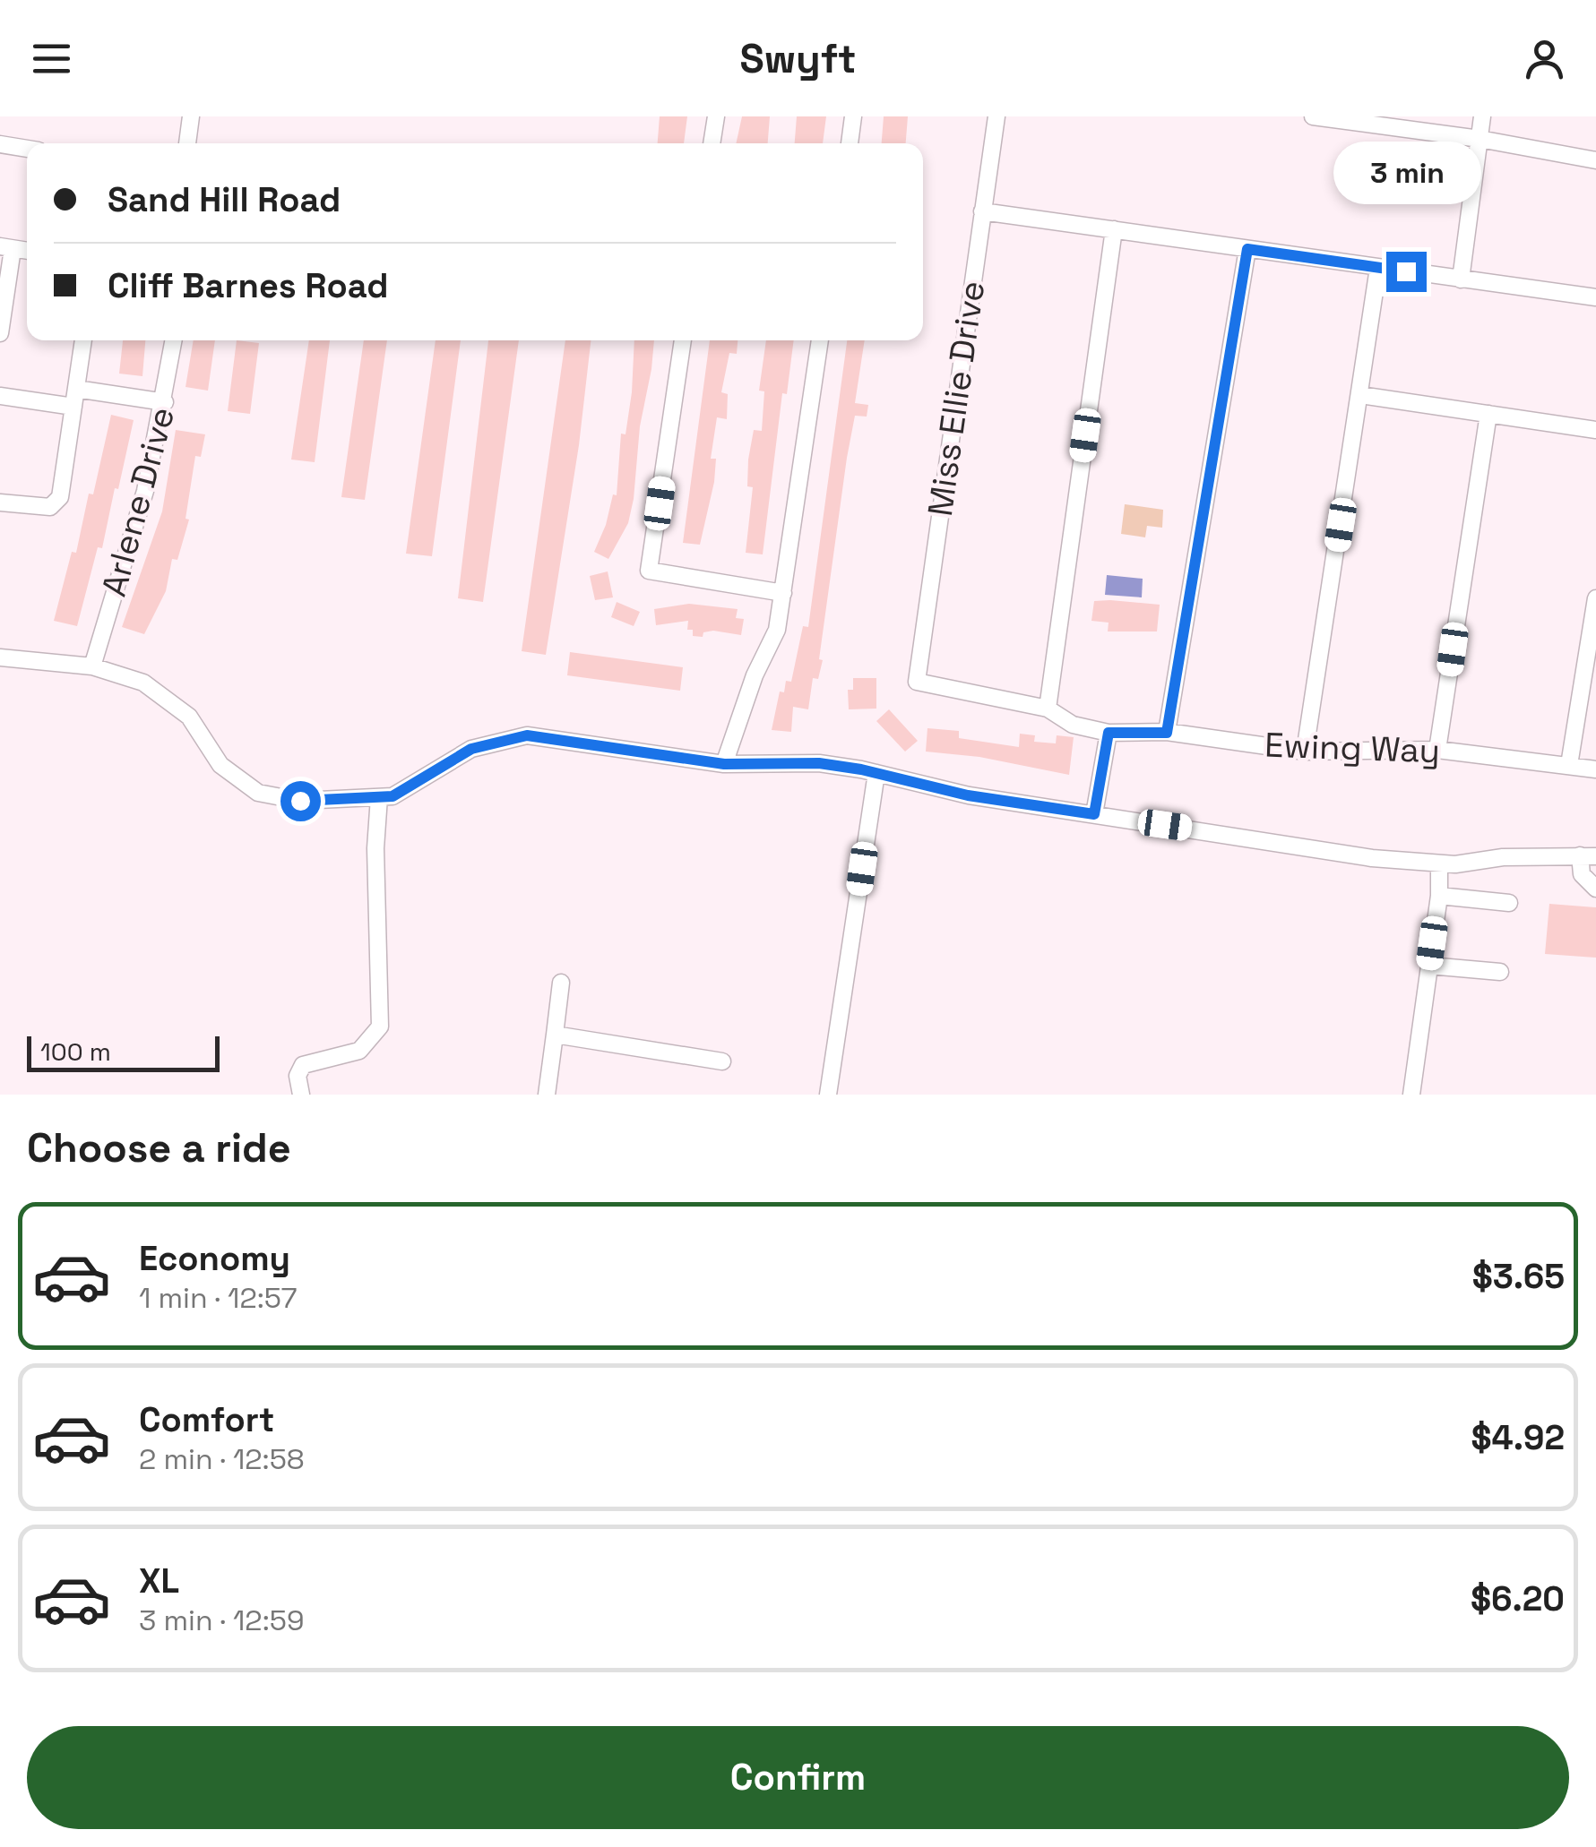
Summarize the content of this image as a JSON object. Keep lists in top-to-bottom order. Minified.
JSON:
{"streets":{"street":["Miss Ellie Drive","Arlene Drive","Ewing Way"]},"crossings":[["Miss Ellie Drive","Ewing Way"]],"scale_bar":"100 m","page":{"header":"Swyft","bubble":"3 min","banner":["Sand Hill Road","Cliff Barnes Road"],"scale":"100 m","heading":"Choose a ride","list":[{"name":"Economy","note":"1 min · 12:57","value":"$3.65"},{"name":"Comfort","note":"2 min · 12:58","value":"$4.92"},{"name":"XL","note":"3 min · 12:59","value":"$6.20"}],"buttons":"Confirm"}}
